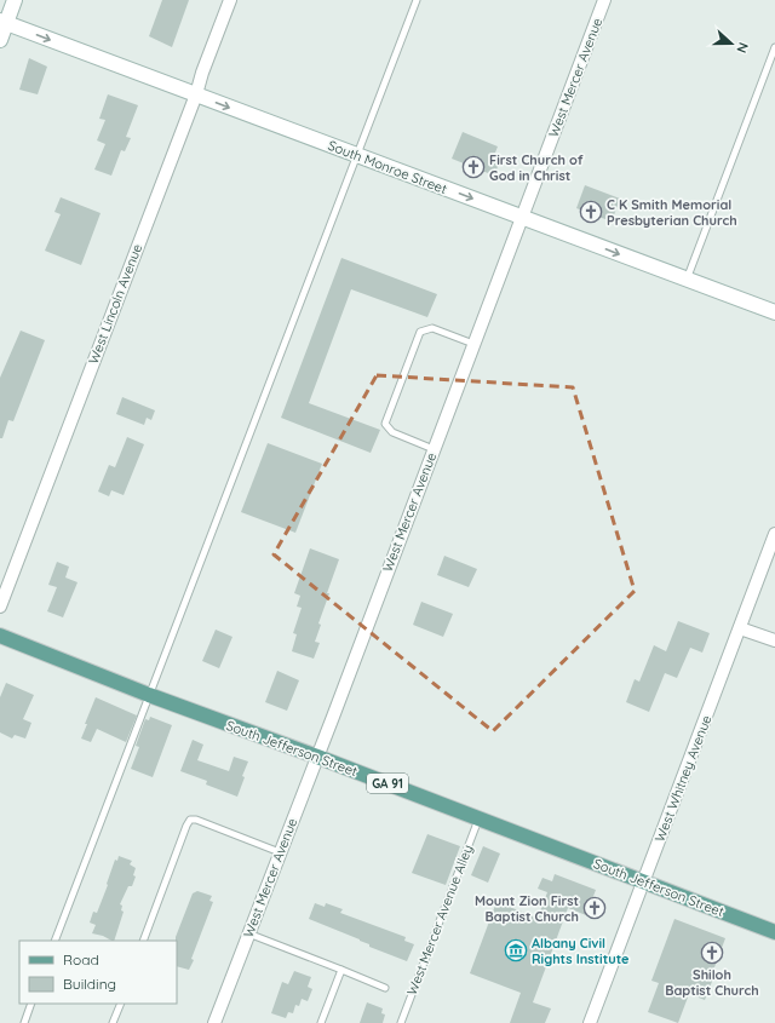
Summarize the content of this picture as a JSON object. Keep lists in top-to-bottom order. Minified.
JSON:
{"streets":{"main road":["South Monroe Street","South Jefferson Street","GA 91"],"street":["West Mercer Avenue","West Lincoln Avenue","West Whitney Avenue"],"lane":["West Mercer Avenue Alley"]},"crossings":[["West Mercer Avenue","South Monroe Street"],["West Mercer Avenue","South Jefferson Street"],["South Monroe Street","West Lincoln Avenue"],["South Jefferson Street","West Whitney Avenue"],["South Jefferson Street","West Mercer Avenue Alley"]],"one_way":["South Monroe Street"],"places":{"church":["First Church of God in Christ","C K Smith Memorial Presbyterian Church","Mount Zion First Baptist Church","Shiloh Baptist Church"],"museum":["Albany Civil Rights Institute"]},"legend":["Road","Building"],"north":"right"}
